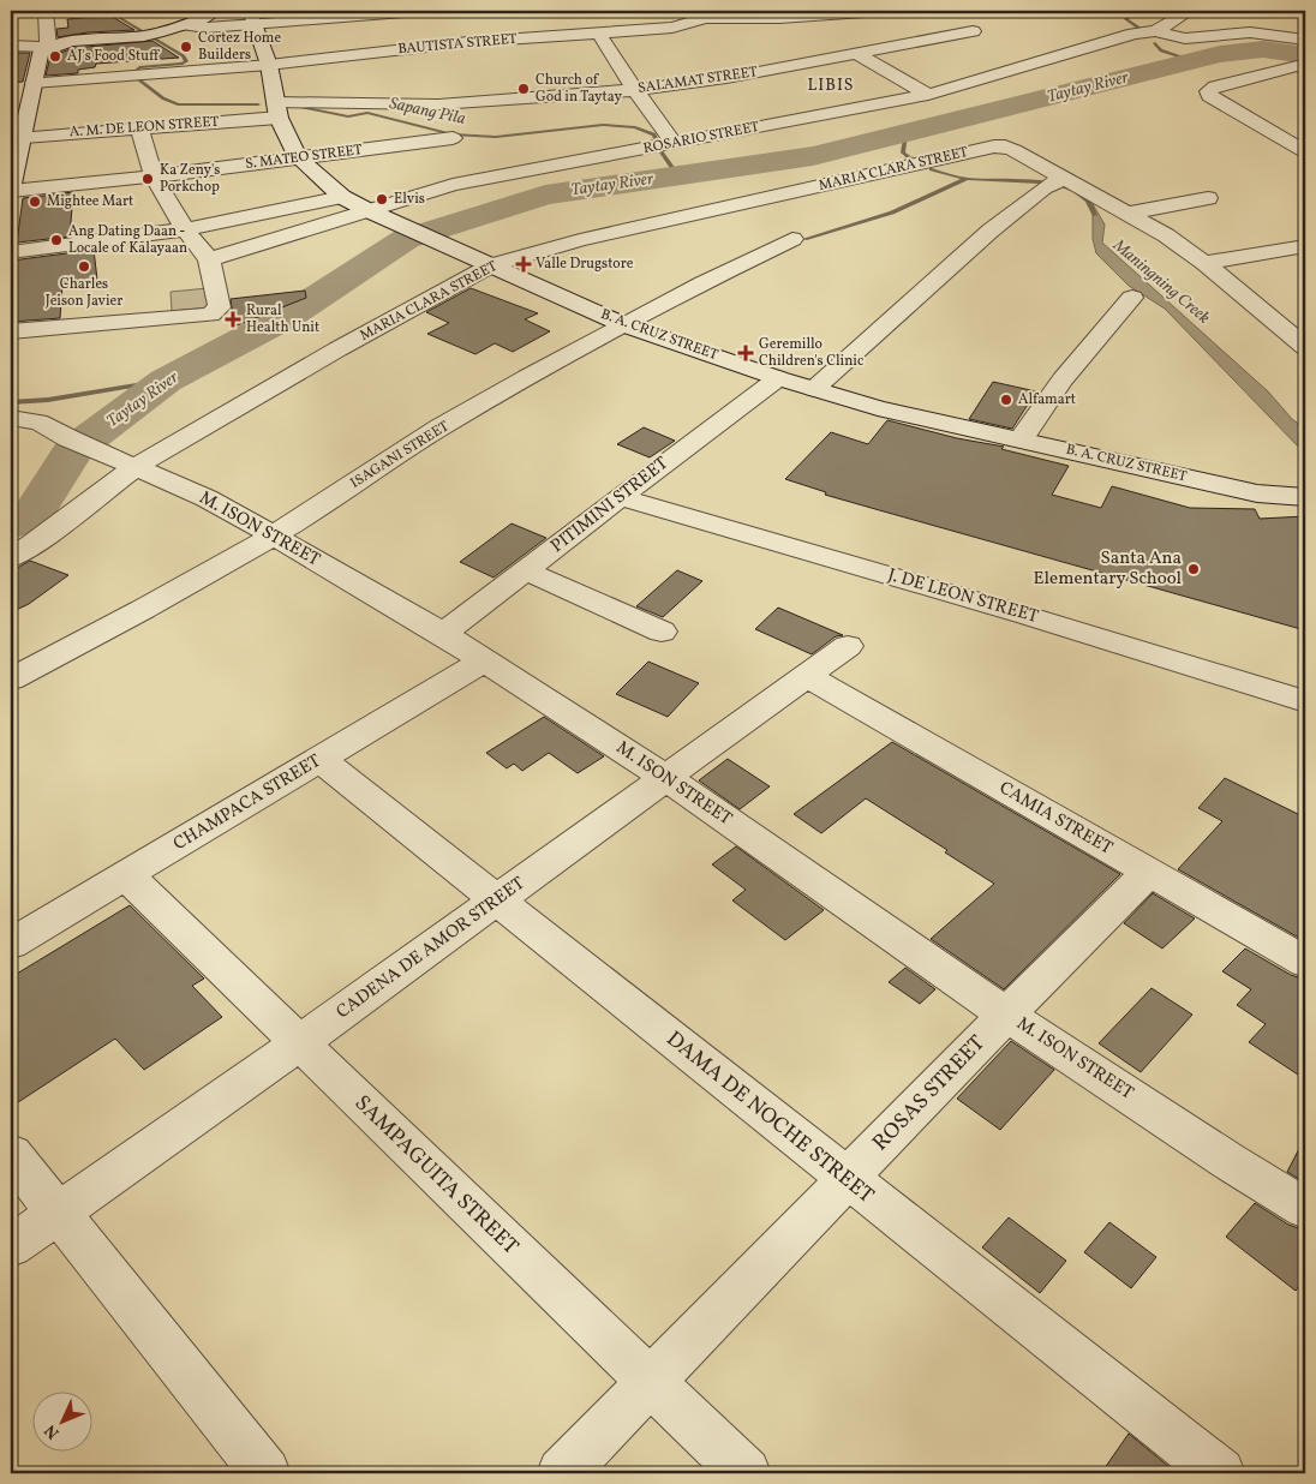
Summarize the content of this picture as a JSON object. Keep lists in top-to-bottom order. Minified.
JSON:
{"streets":{"street":["BAUTISTA STREET","SALAMAT STREET","A. M. DE LEON STREET","ROSARIO STREET","S. MATEO STREET","MARIA CLARA STREET","B. A. CRUZ STREET","ISAGANI STREET","PITIMINI STREET","M. ISON STREET","J. DE LEON STREET","CHAMPACA STREET","CAMIA STREET","CADENA DE AMOR STREET","ROSAS STREET","DAMA DE NOCHE STREET","SAMPAGUITA STREET"]},"crossings":[["BAUTISTA STREET","B. A. CRUZ STREET"],["SALAMAT STREET","A. M. DE LEON STREET"],["SALAMAT STREET","B. A. CRUZ STREET"],["A. M. DE LEON STREET","B. A. CRUZ STREET"],["ROSARIO STREET","B. A. CRUZ STREET"],["S. MATEO STREET","B. A. CRUZ STREET"],["MARIA CLARA STREET","B. A. CRUZ STREET"],["MARIA CLARA STREET","M. ISON STREET"],["B. A. CRUZ STREET","ISAGANI STREET"],["B. A. CRUZ STREET","PITIMINI STREET"],["ISAGANI STREET","M. ISON STREET"],["PITIMINI STREET","M. ISON STREET"],["PITIMINI STREET","J. DE LEON STREET"],["M. ISON STREET","CHAMPACA STREET"],["M. ISON STREET","CADENA DE AMOR STREET"],["M. ISON STREET","ROSAS STREET"],["CHAMPACA STREET","DAMA DE NOCHE STREET"],["CHAMPACA STREET","SAMPAGUITA STREET"],["CAMIA STREET","CADENA DE AMOR STREET"],["CAMIA STREET","ROSAS STREET"],["CADENA DE AMOR STREET","DAMA DE NOCHE STREET"],["CADENA DE AMOR STREET","SAMPAGUITA STREET"],["ROSAS STREET","DAMA DE NOCHE STREET"],["ROSAS STREET","SAMPAGUITA STREET"]],"districts":["LIBIS"],"water":["Taytay River","Sapang Pila","Maningning Creek"],"places":{"other":["Cortez Home Builders","AJ's Food Stuff","Church of God in Taytay","Ka Zeny's Porkchop","Elvis","Mightee Mart","Ang Dating Daan - Locale of Kalayaan","Charles Jeison Javier","Alfamart","Santa Ana Elementary School"],"health":["Valle Drugstore","Rural Health Unit","Geremillo Children's Clinic"]},"north":"bottom left"}
